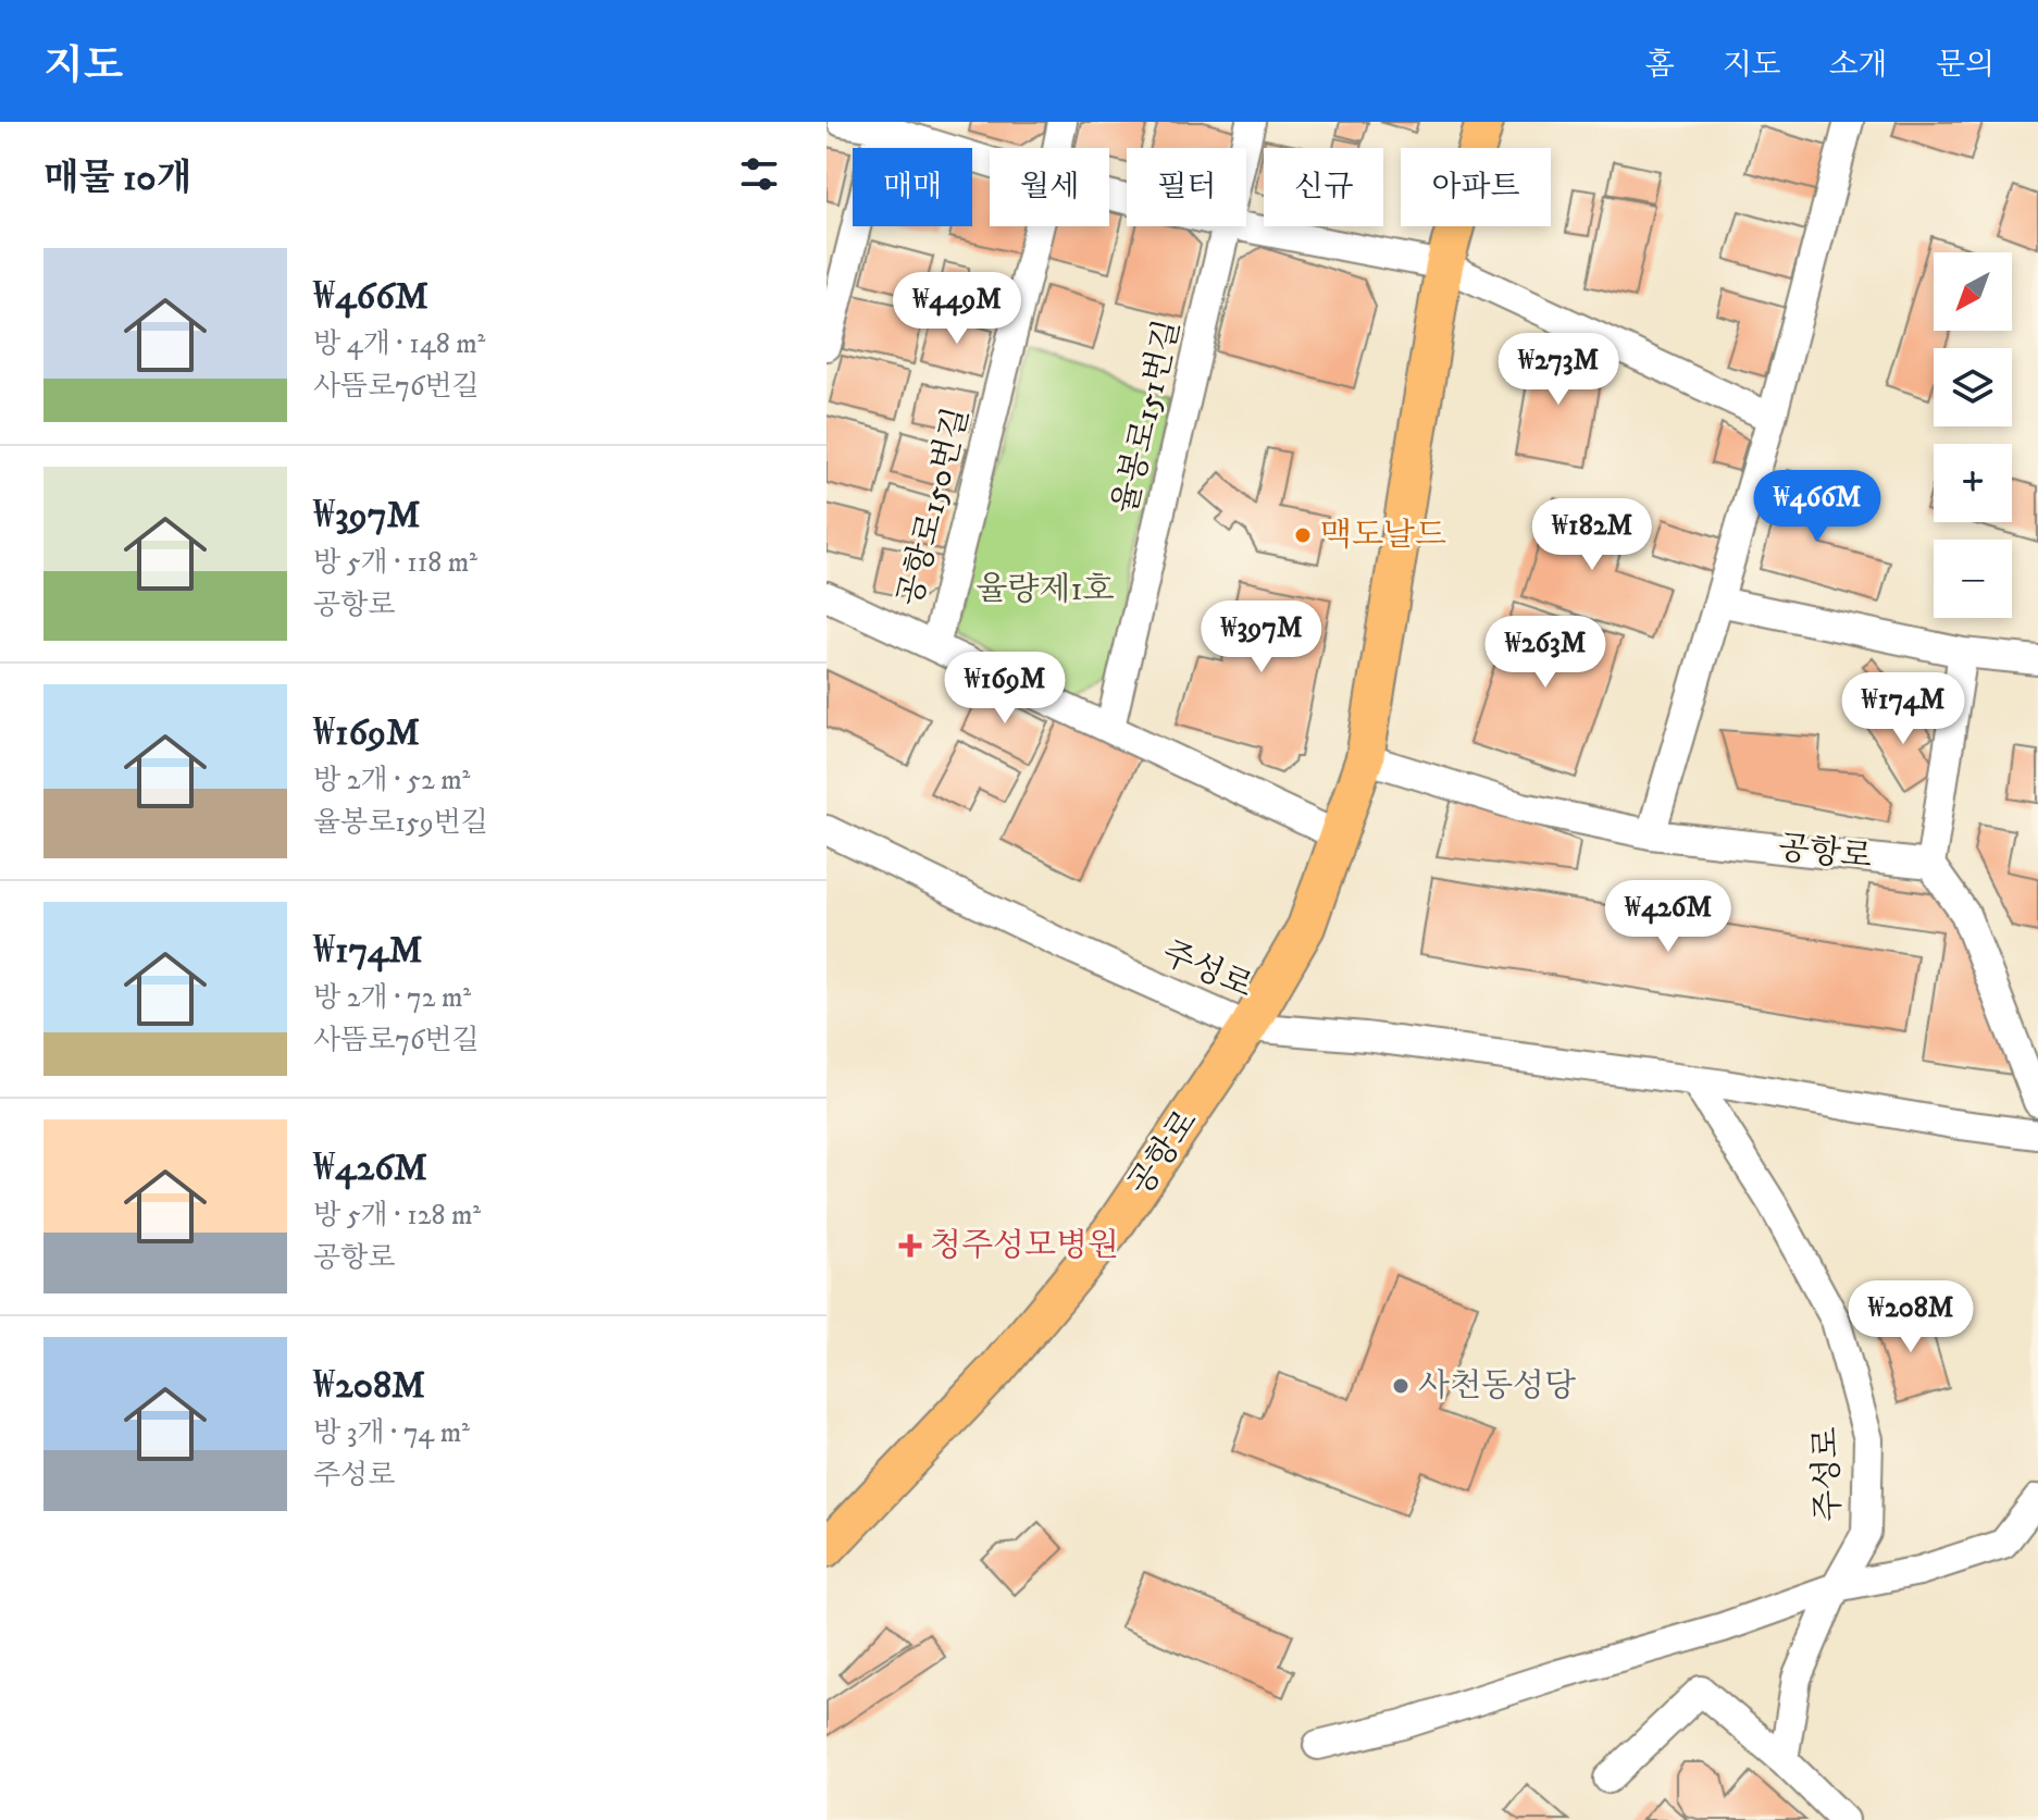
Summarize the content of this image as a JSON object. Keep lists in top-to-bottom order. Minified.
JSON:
{"streets":{"main road":["공항로"],"street":["율봉로151번길","공항로150번길","주성로"]},"crossings":[["공항로","주성로"]],"parks":["율량제1호"],"places":{"other":["맥도날드","사천동성당"],"health":["청주성모병원"]},"north":"bottom left","page":{"header":"지도","nav":["홈","지도","소개","문의"],"heading":"매물 10개","chip":["매매","월세","필터","신규","아파트"],"list":[{"name":"₩466M","note":"방 4개 · 148 m² · 사뜸로76번길"},{"name":"₩397M","note":"방 5개 · 118 m² · 공항로"},{"name":"₩169M","note":"방 2개 · 52 m² · 율봉로159번길"},{"name":"₩174M","note":"방 2개 · 72 m² · 사뜸로76번길"},{"name":"₩426M","note":"방 5개 · 128 m² · 공항로"},{"name":"₩208M","note":"방 3개 · 74 m² · 주성로"}],"map_buttons":["+","−"],"price":["₩449M","₩273M","₩466M","₩182M","₩397M","₩263M","₩169M","₩174M","₩426M","₩208M"]}}
